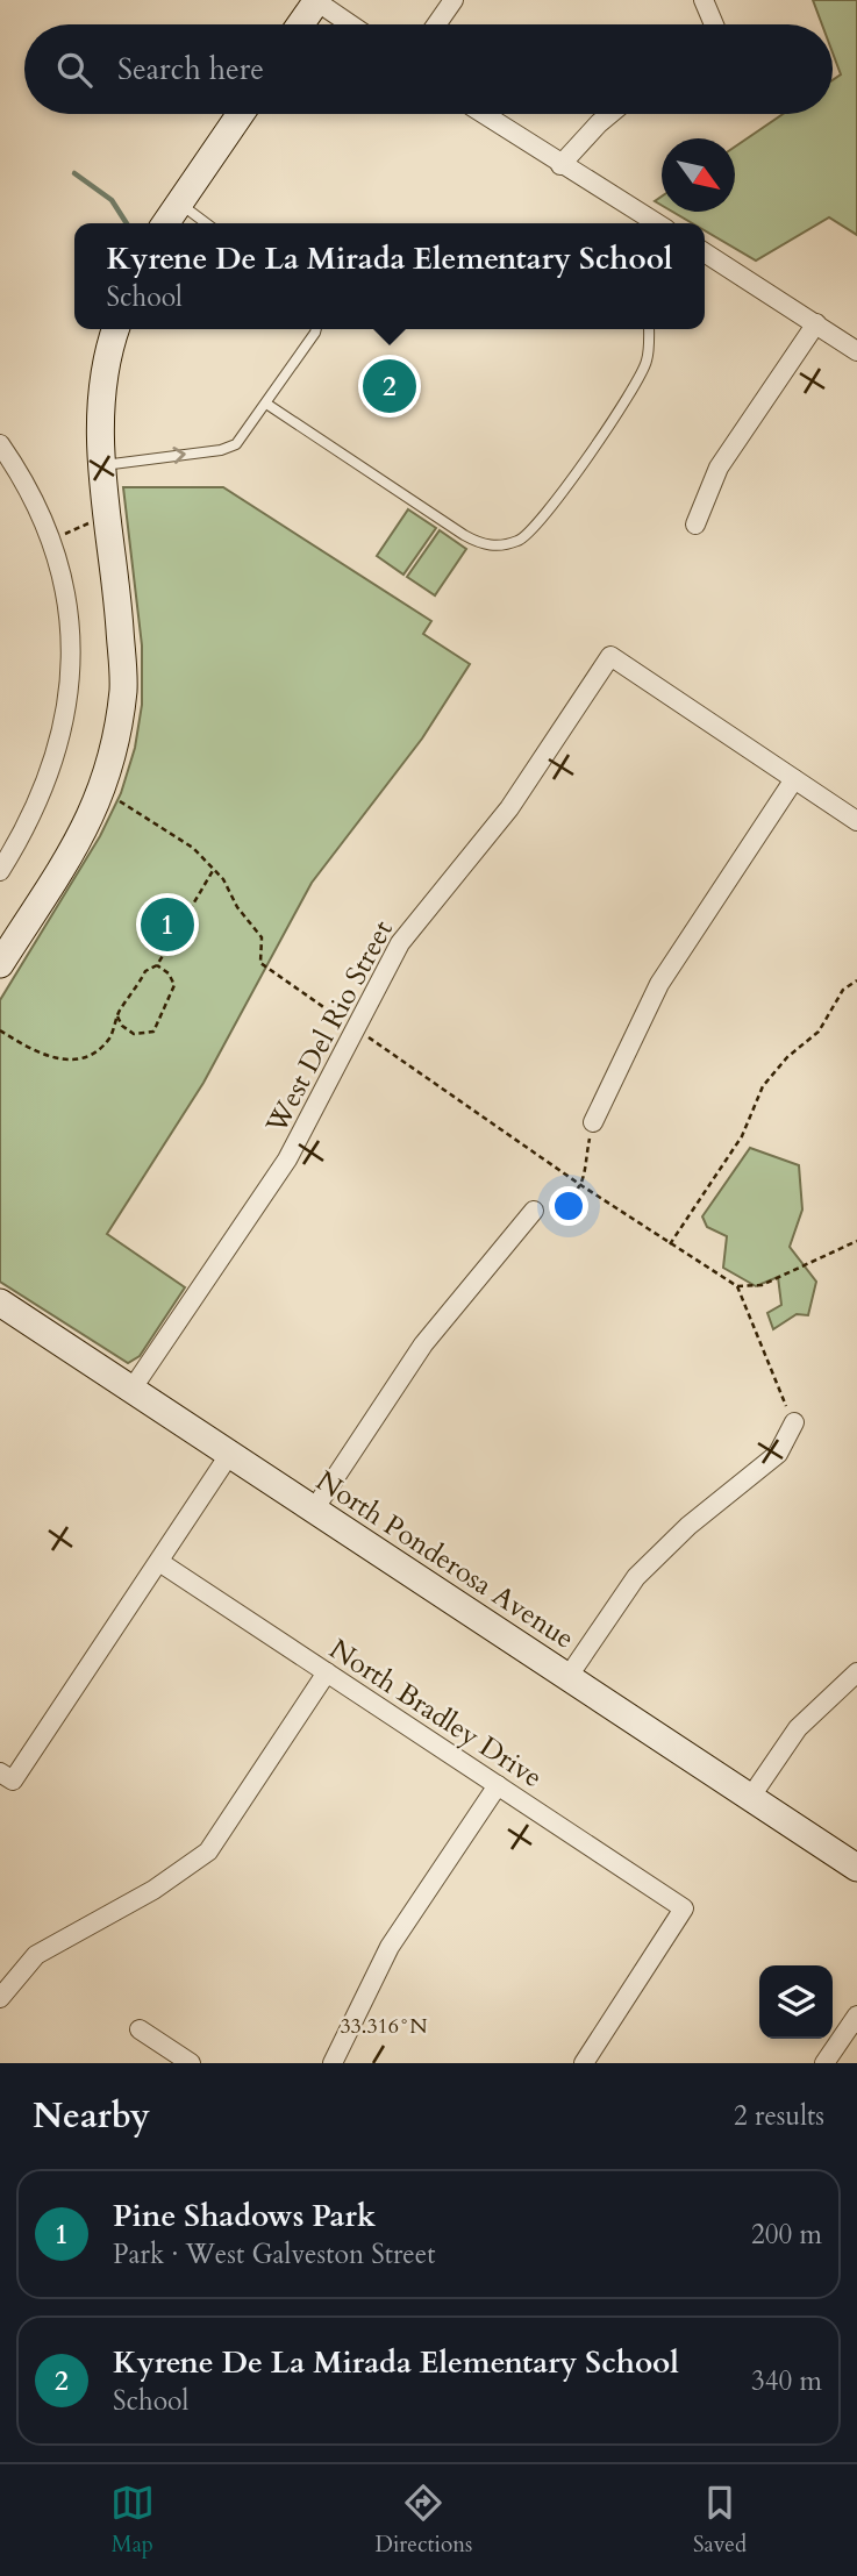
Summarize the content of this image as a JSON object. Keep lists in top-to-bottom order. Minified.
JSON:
{"streets":{"street":["West Del Rio Street","North Ponderosa Avenue","North Bradley Drive"]},"crossings":[["West Del Rio Street","North Ponderosa Avenue"]],"north":"bottom right","page":{"search":"Search here","popup":["Kyrene De La Mirada Elementary School","School"],"pins":["2","1"],"heading":["Nearby","2 results"],"list":[{"mark":"1","name":"Pine Shadows Park","note":"Park · West Galveston Street","value":"200 m"},{"mark":"2","name":"Kyrene De La Mirada Elementary School","note":"School","value":"340 m"}],"nav":["Map","Directions","Saved"]},"coordinates":["33.316°N"]}
